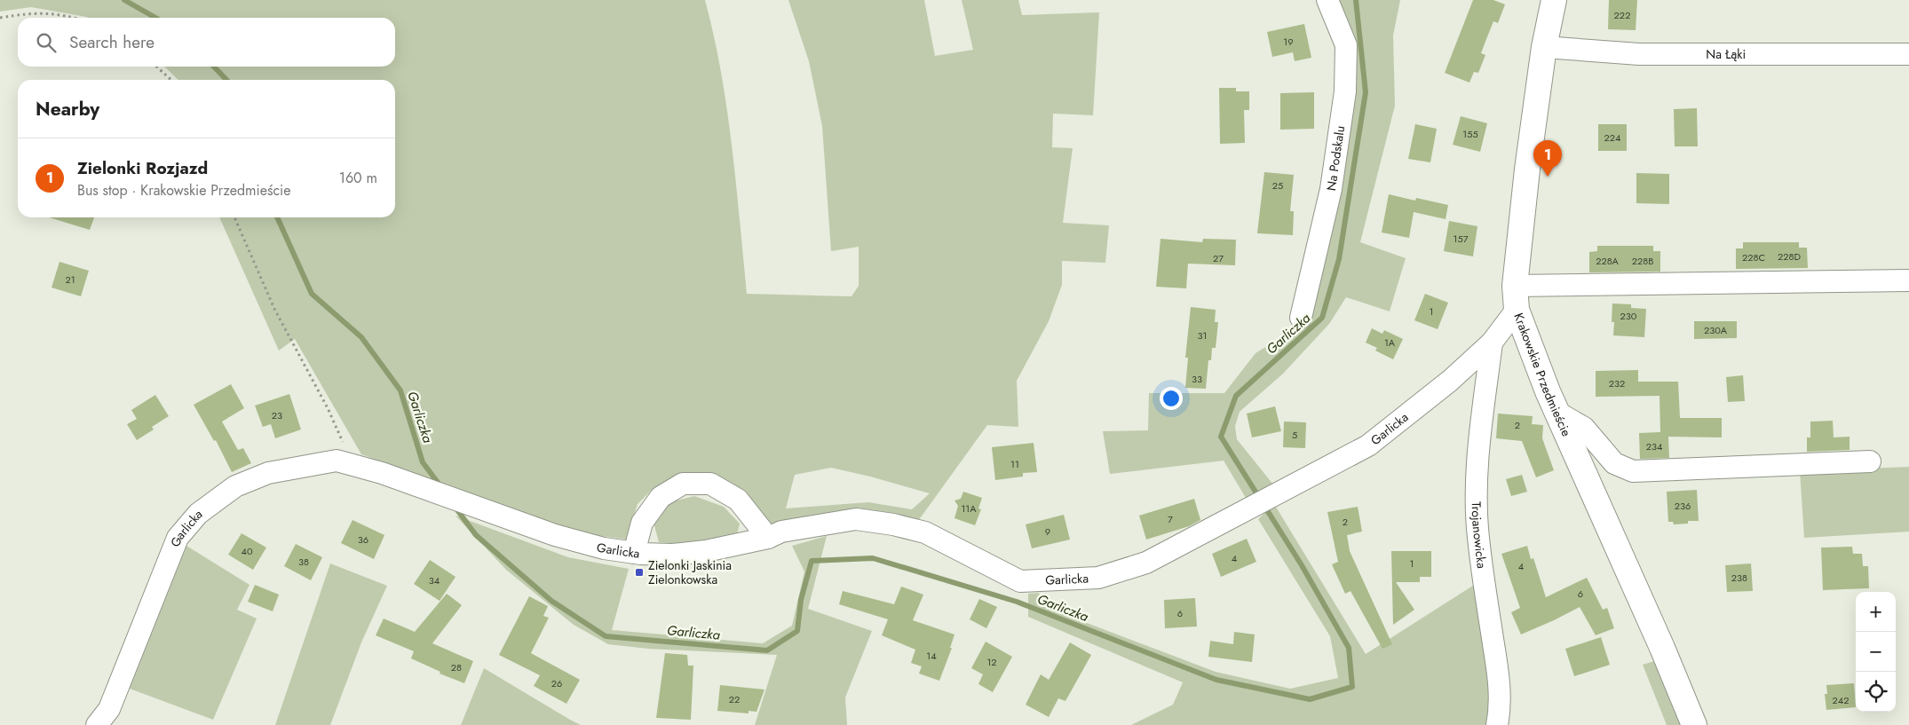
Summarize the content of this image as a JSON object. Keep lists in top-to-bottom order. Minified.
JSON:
{"streets":{"main road":["Krakowskie Przedmieście"],"street":["Na Łąki","Na Podskalu","Garlicka","Trojanowicka"]},"crossings":[["Na Łąki","Krakowskie Przedmieście"],["Krakowskie Przedmieście","Garlicka"],["Garlicka","Trojanowicka"]],"water":["Garliczka"],"places":{"transit":["Zielonki Jaskinia Zielonkowska"]},"house_numbers":["222","19","155","224","25","157","228D","228C","27","228A","228B","21","1","230","230A","31","1A","33","232","23","2","5","234","11","236","11A","7","2","9","36","40","4","38","1","4","238","34","6","6","14","12","28","26","22","242"],"page":{"search":"Search here","heading":"Nearby","list":[{"mark":"1","name":"Zielonki Rozjazd","note":"Bus stop · Krakowskie Przedmieście","value":"160 m"}],"pins":"1","map_buttons":["+","−"]}}
